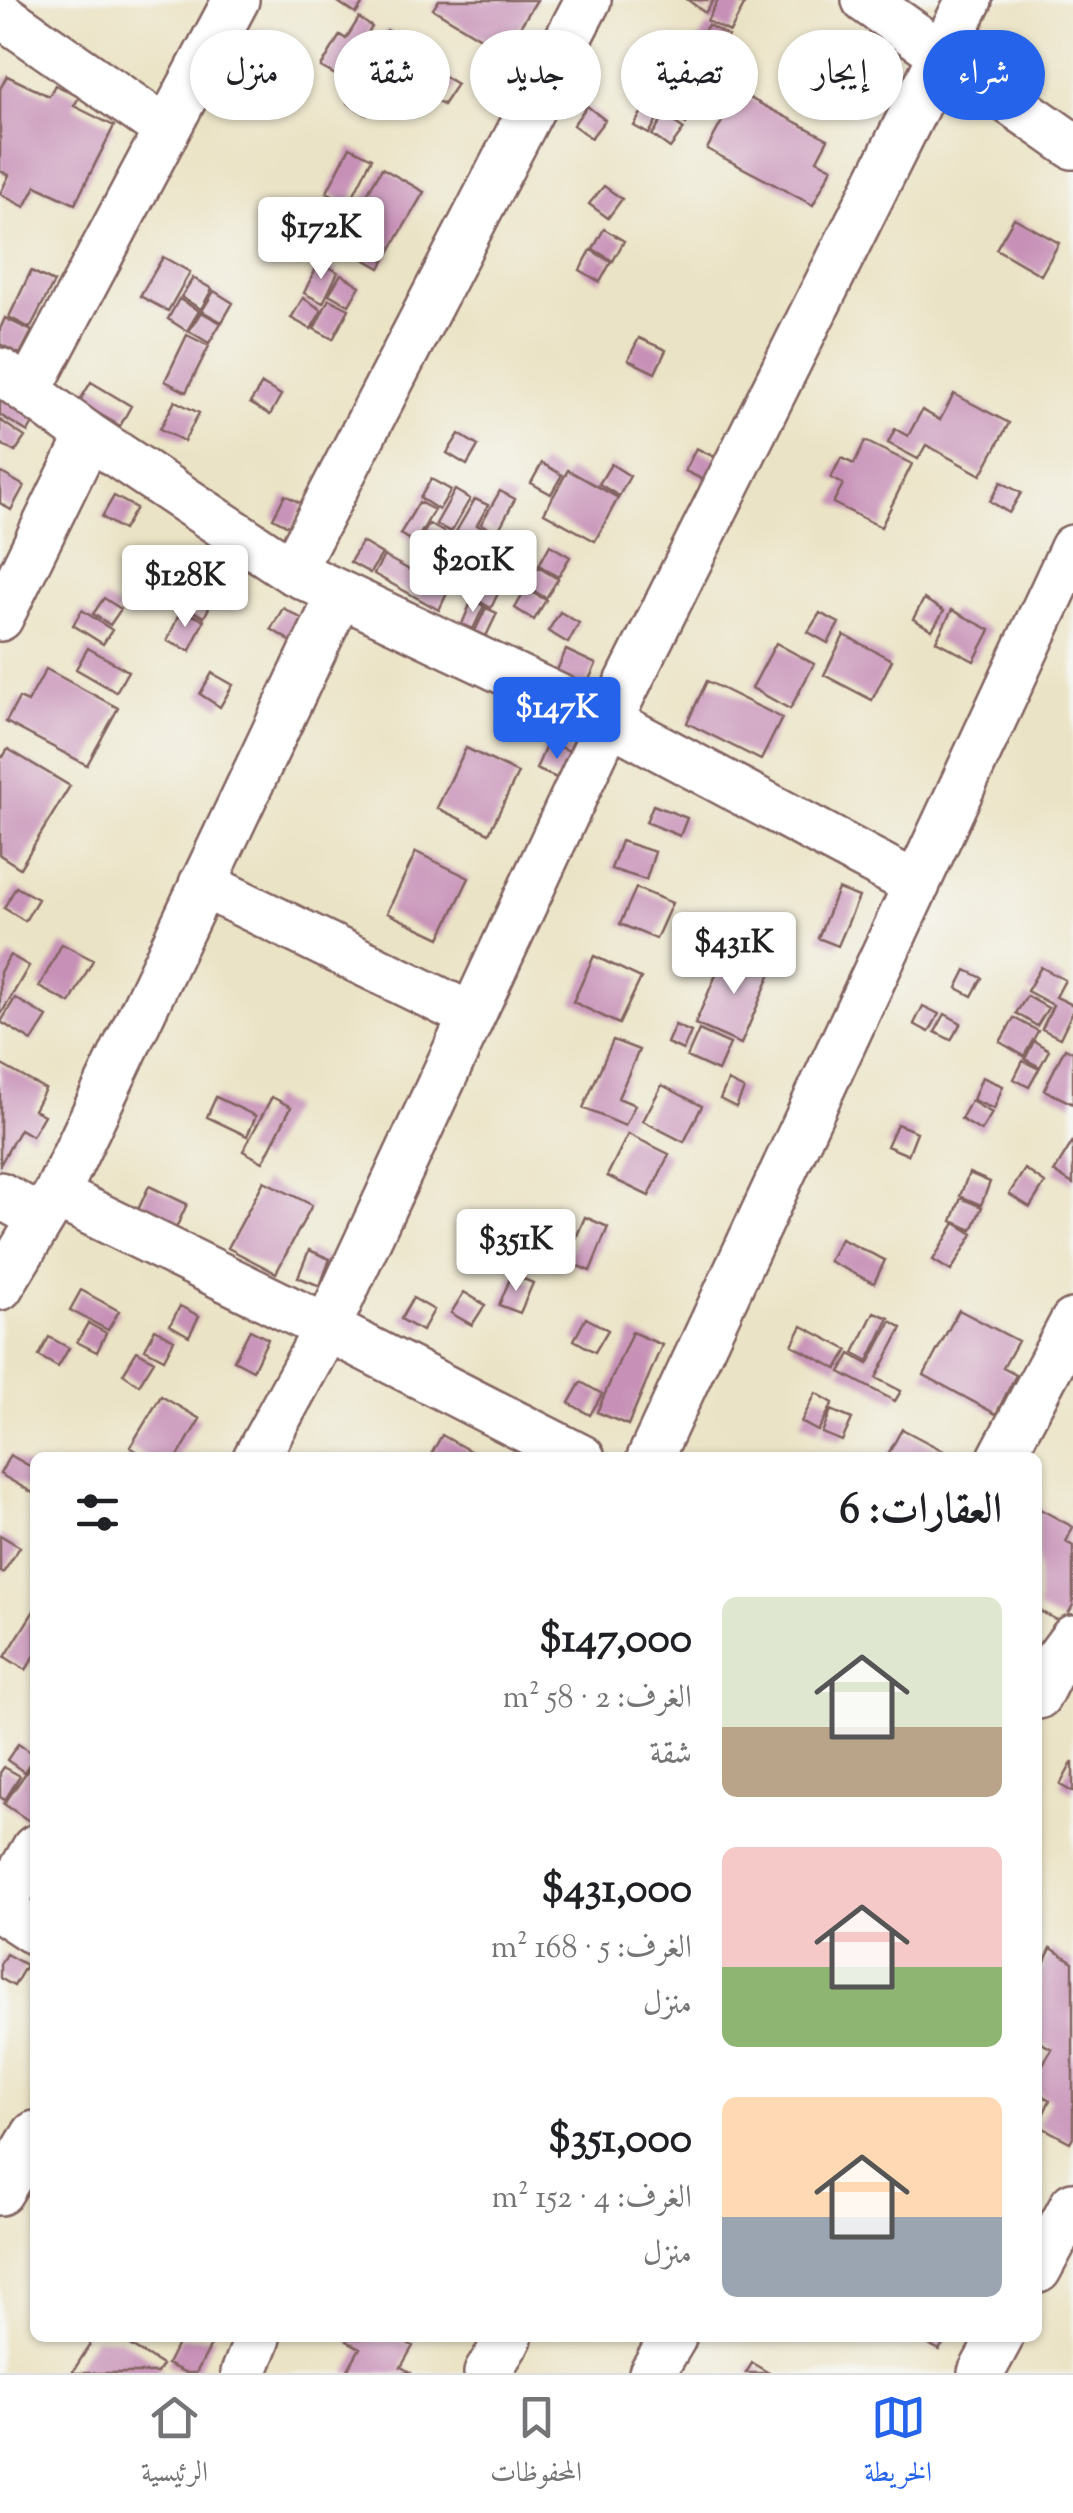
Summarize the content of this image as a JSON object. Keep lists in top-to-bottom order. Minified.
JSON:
{"page":{"chip":["شراء","إيجار","تصفية","جديد","شقة","منزل"],"price":["$172K","$201K","$128K","$147K","$431K","$351K"],"heading":"العقارات: 6","list":[{"name":"$147,000","note":"الغرف: 2 · 58 m² · شقة"},{"name":"$431,000","note":"الغرف: 5 · 168 m² · منزل"},{"name":"$351,000","note":"الغرف: 4 · 152 m² · منزل"}],"tabs":["الخريطة","المحفوظات","الرئيسية"]}}
